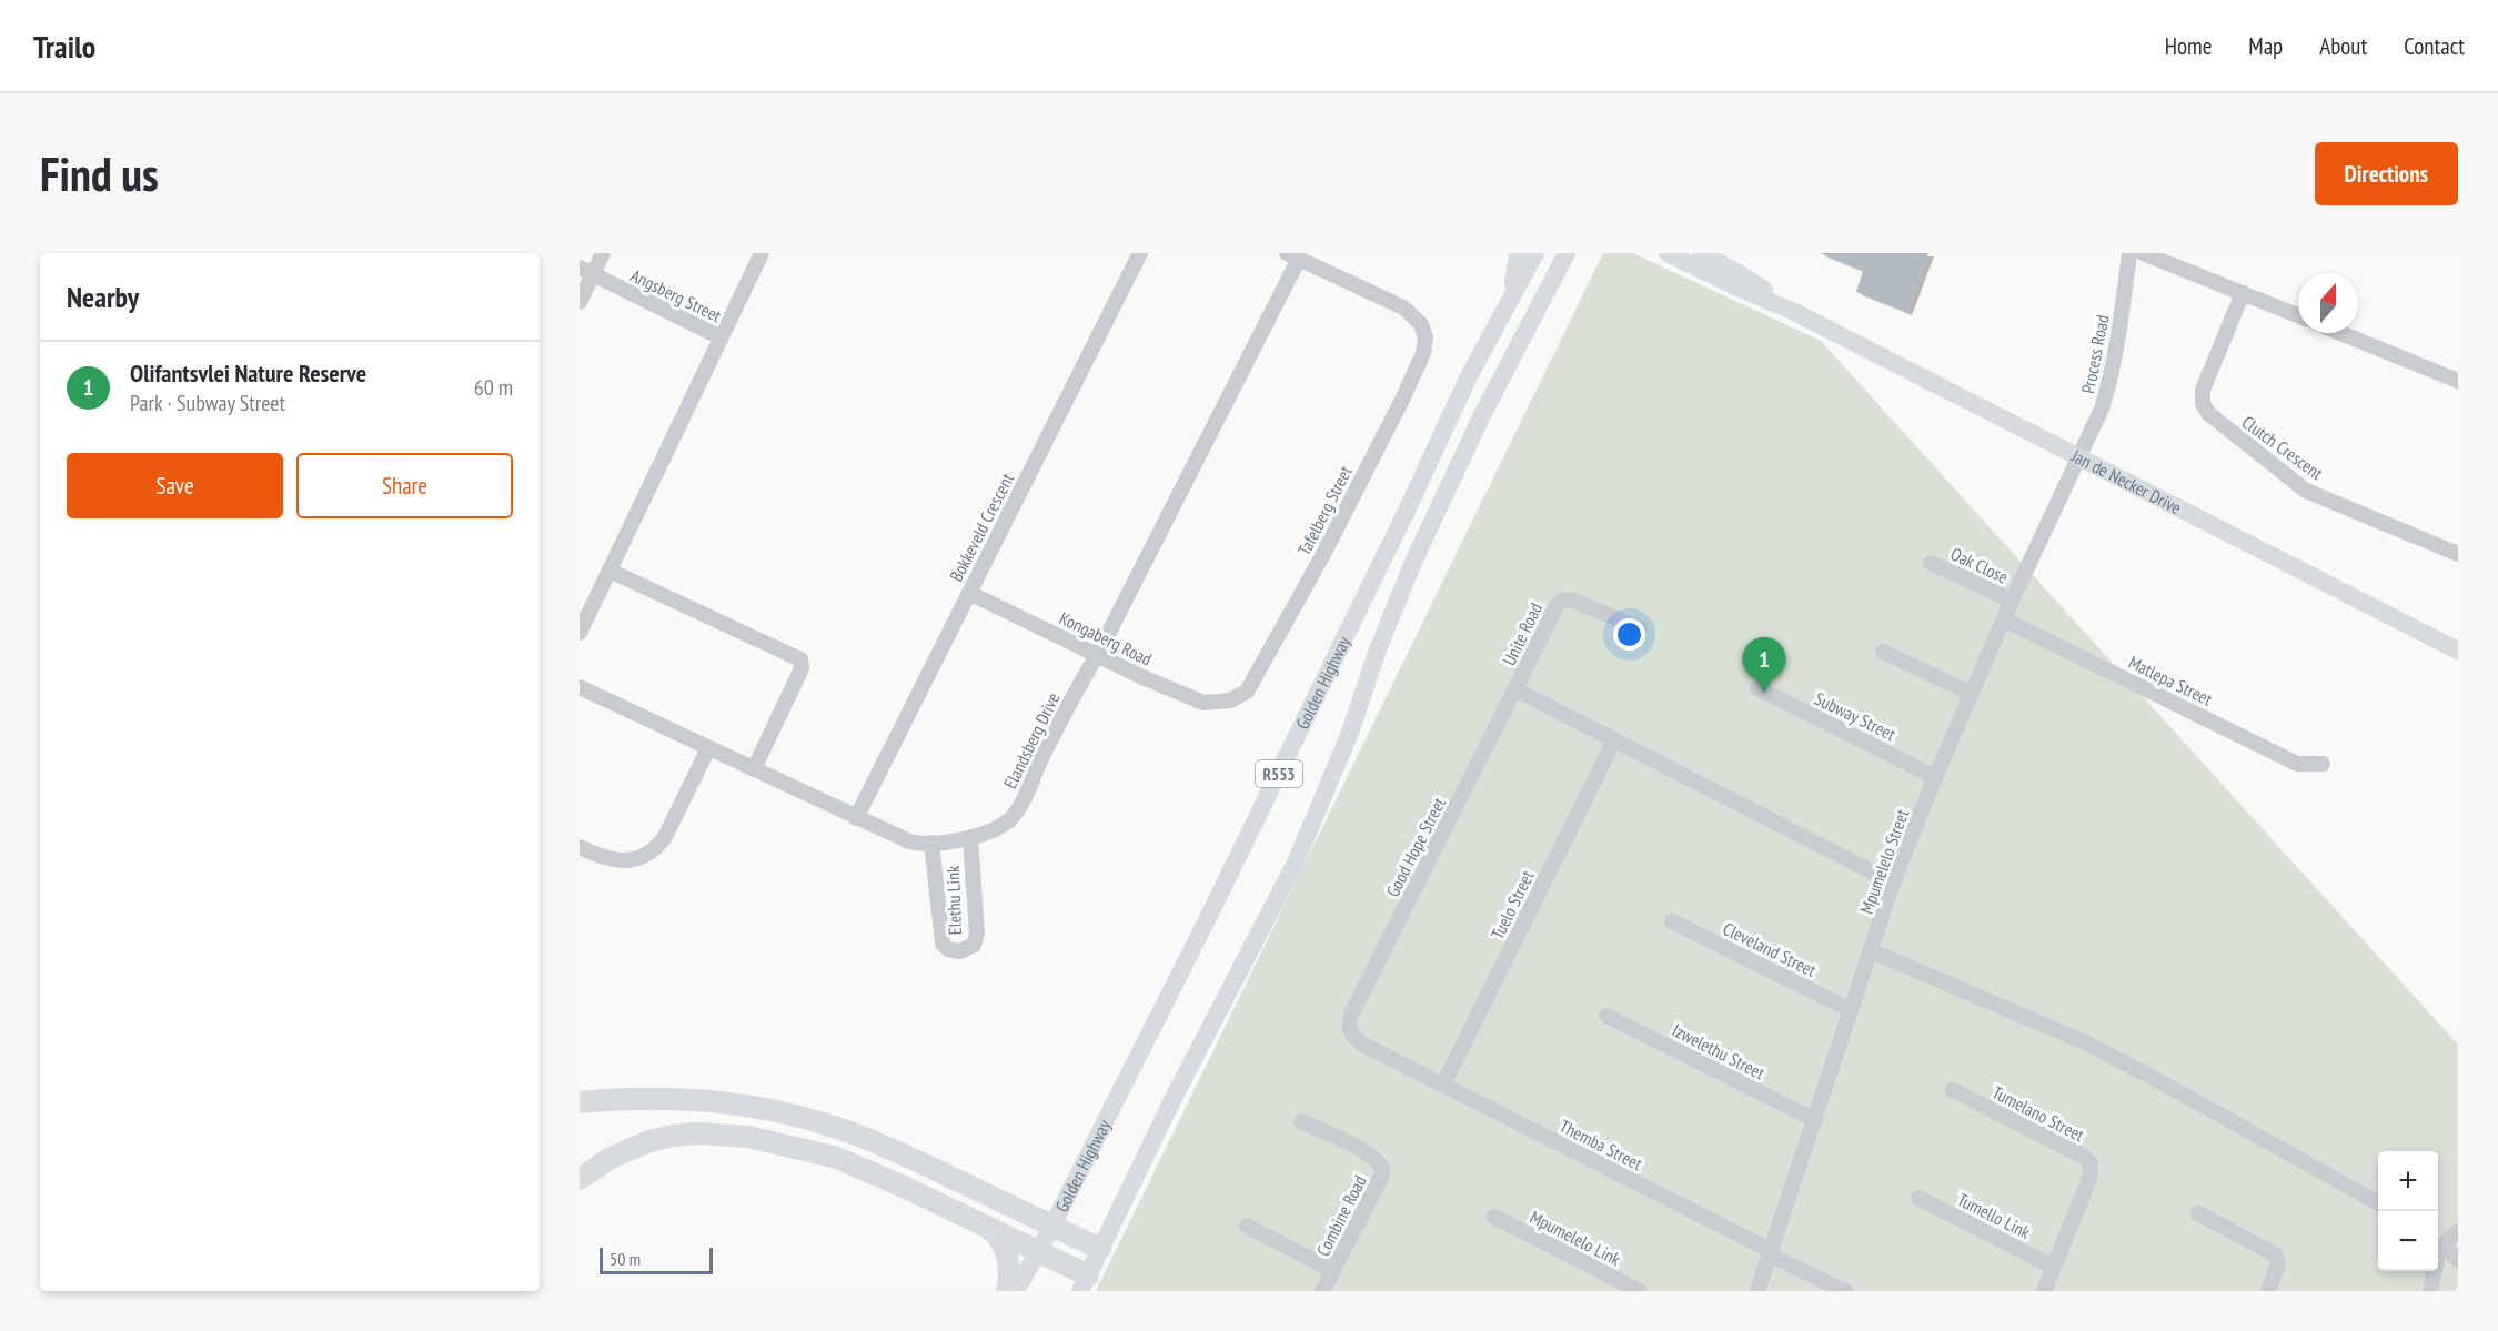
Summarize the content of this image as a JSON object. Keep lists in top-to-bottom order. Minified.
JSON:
{"streets":{"main road":["Jan de Necker Drive","Golden Highway","R553"],"street":["Angsberg Street","Process Road","Clutch Crescent","Tafelberg Street","Bokkeveld Crescent","Oak Close","Unite Road","Kongaberg Road","Matlepa Street","Subway Street","Elandsberg Drive","Good Hope Street","Mpumelelo Street","Elethu Link","Tuelo Street","Cleveland Street","Izwelethu Street","Tumelano Street","Themba Street","Combine Road","Tumello Link","Mpumelelo Link"]},"crossings":[["Process Road","Jan de Necker Drive"],["Process Road","Mpumelelo Street"],["Jan de Necker Drive","Mpumelelo Street"],["Tafelberg Street","Kongaberg Road"],["Tafelberg Street","Elandsberg Drive"],["Bokkeveld Crescent","Kongaberg Road"],["Bokkeveld Crescent","Elandsberg Drive"],["Oak Close","Mpumelelo Street"],["Unite Road","Good Hope Street"],["Kongaberg Road","Elandsberg Drive"],["Matlepa Street","Mpumelelo Street"],["Subway Street","Mpumelelo Street"],["Elandsberg Drive","Elethu Link"],["Good Hope Street","Themba Street"],["Mpumelelo Street","Cleveland Street"],["Mpumelelo Street","Izwelethu Street"],["Mpumelelo Street","Themba Street"],["Tuelo Street","Themba Street"],["Tumelano Street","Tumello Link"]],"scale_bar":"50 m","north":"top","page":{"header":"Trailo","nav":["Home","Map","About","Contact"],"buttons":["Directions",["Save","Share"]],"title":"Find us","heading":"Nearby","list":[{"mark":"1","name":"Olifantsvlei Nature Reserve","note":"Park · Subway Street","value":"60 m"}],"pins":"1","map_buttons":["+","−"],"scale":"50 m"}}
